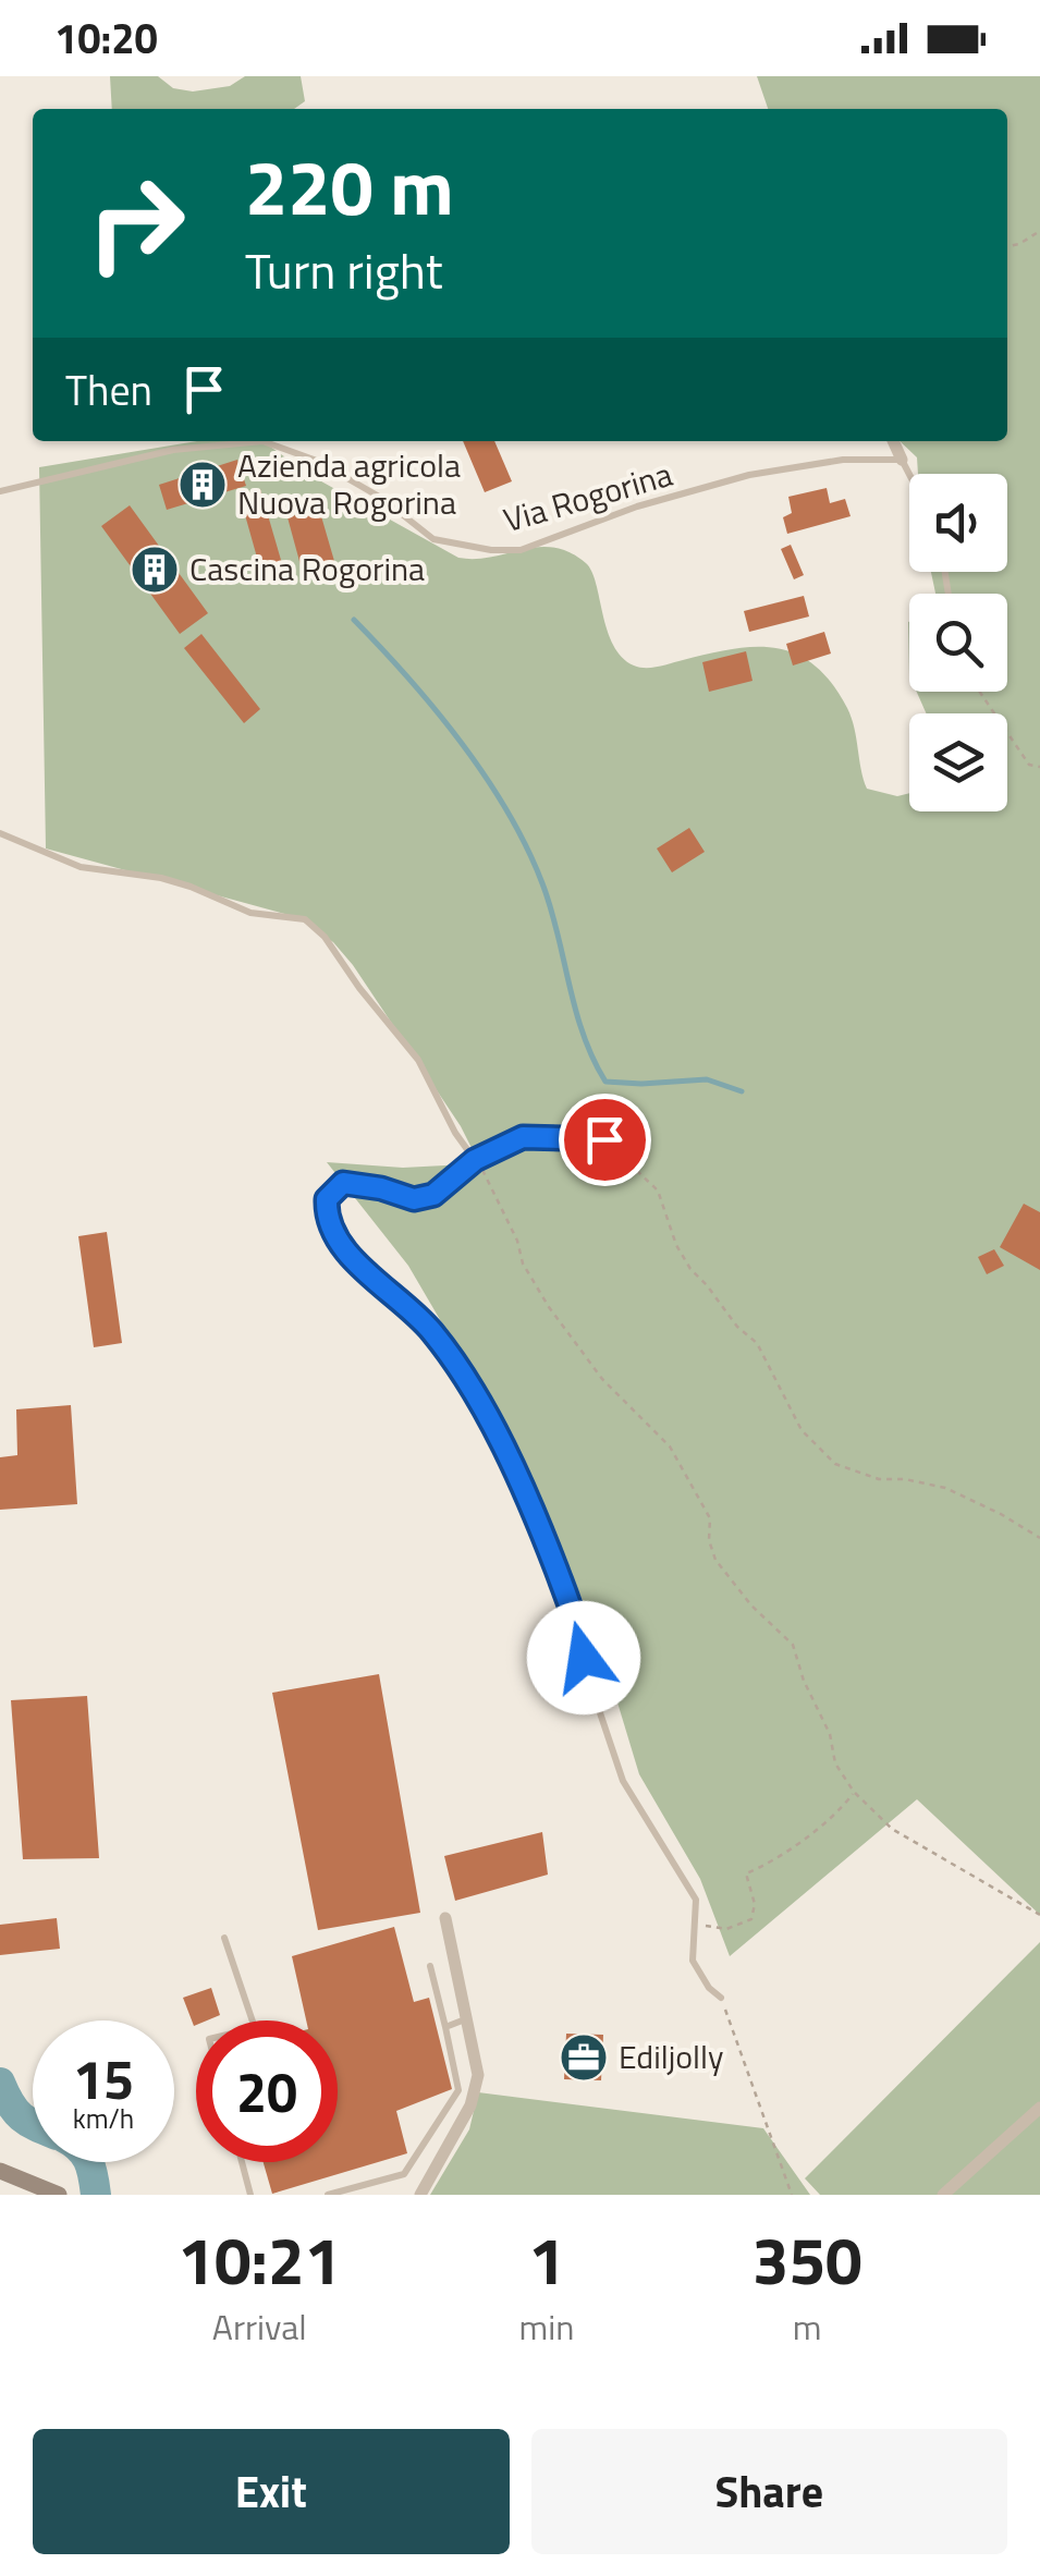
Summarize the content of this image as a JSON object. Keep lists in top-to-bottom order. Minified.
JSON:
{"streets":{"lane":["Via Rogorina"]},"places":{"building":["Azienda agricola Nuova Rogorina","Cascina Rogorina"],"office":["Ediljolly"]},"page":{"status":"10:20","turn":["220 m","Turn right"],"then":"Then","speed":"15 km/h","limit":"20","eta":["10:21","Arrival","1","min","350","m"],"buttons":["Exit","Share"]}}
